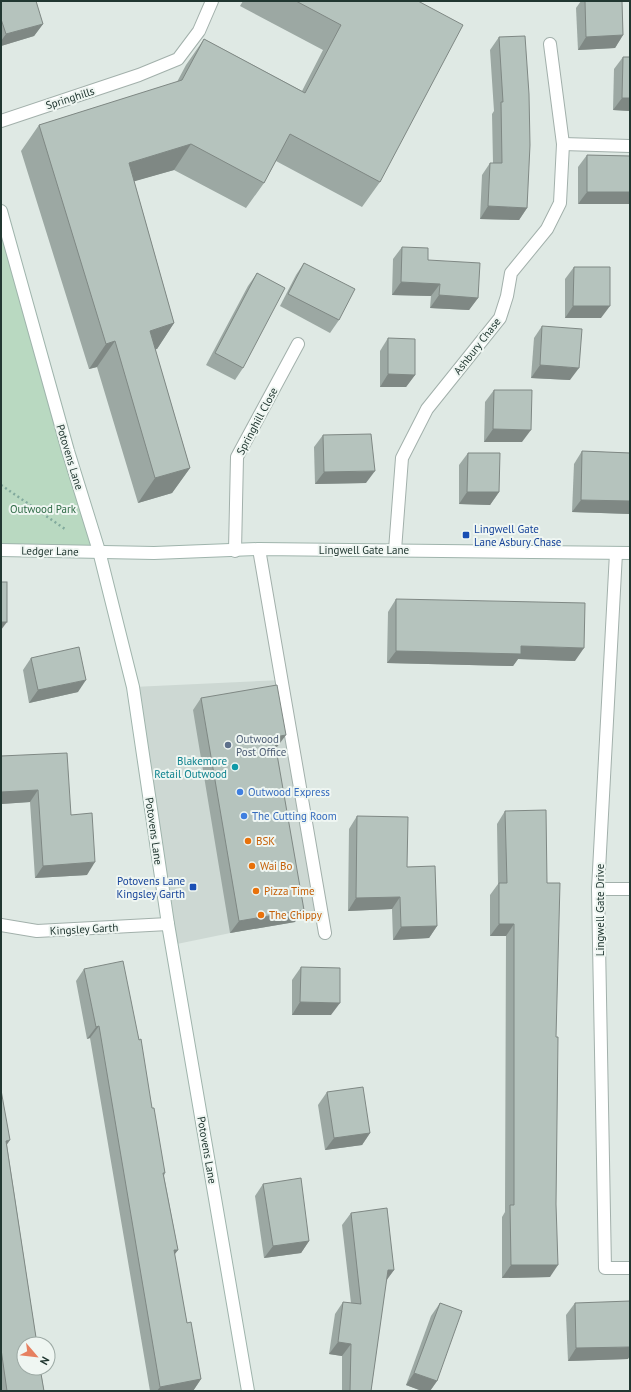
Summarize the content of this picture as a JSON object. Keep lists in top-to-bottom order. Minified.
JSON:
{"streets":{"street":["Springhills","Ashbury Chase","Springhill Close","Potovens Lane","Lingwell Gate Lane","Ledger Lane","Lingwell Gate Drive","Kingsley Garth"]},"crossings":[["Ashbury Chase","Lingwell Gate Lane"],["Springhill Close","Lingwell Gate Lane"],["Potovens Lane","Lingwell Gate Lane"],["Potovens Lane","Ledger Lane"],["Potovens Lane","Kingsley Garth"],["Lingwell Gate Lane","Ledger Lane"],["Lingwell Gate Lane","Lingwell Gate Drive"]],"parks":["Outwood Park"],"places":{"transit":["Lingwell Gate Lane Asbury Chase","Potovens Lane Kingsley Garth"],"other":["Outwood Post Office","Blakemore Retail Outwood","Outwood Express","The Cutting Room","BSK","Wai Bo","Pizza Time","The Chippy"]},"north":"bottom right"}
